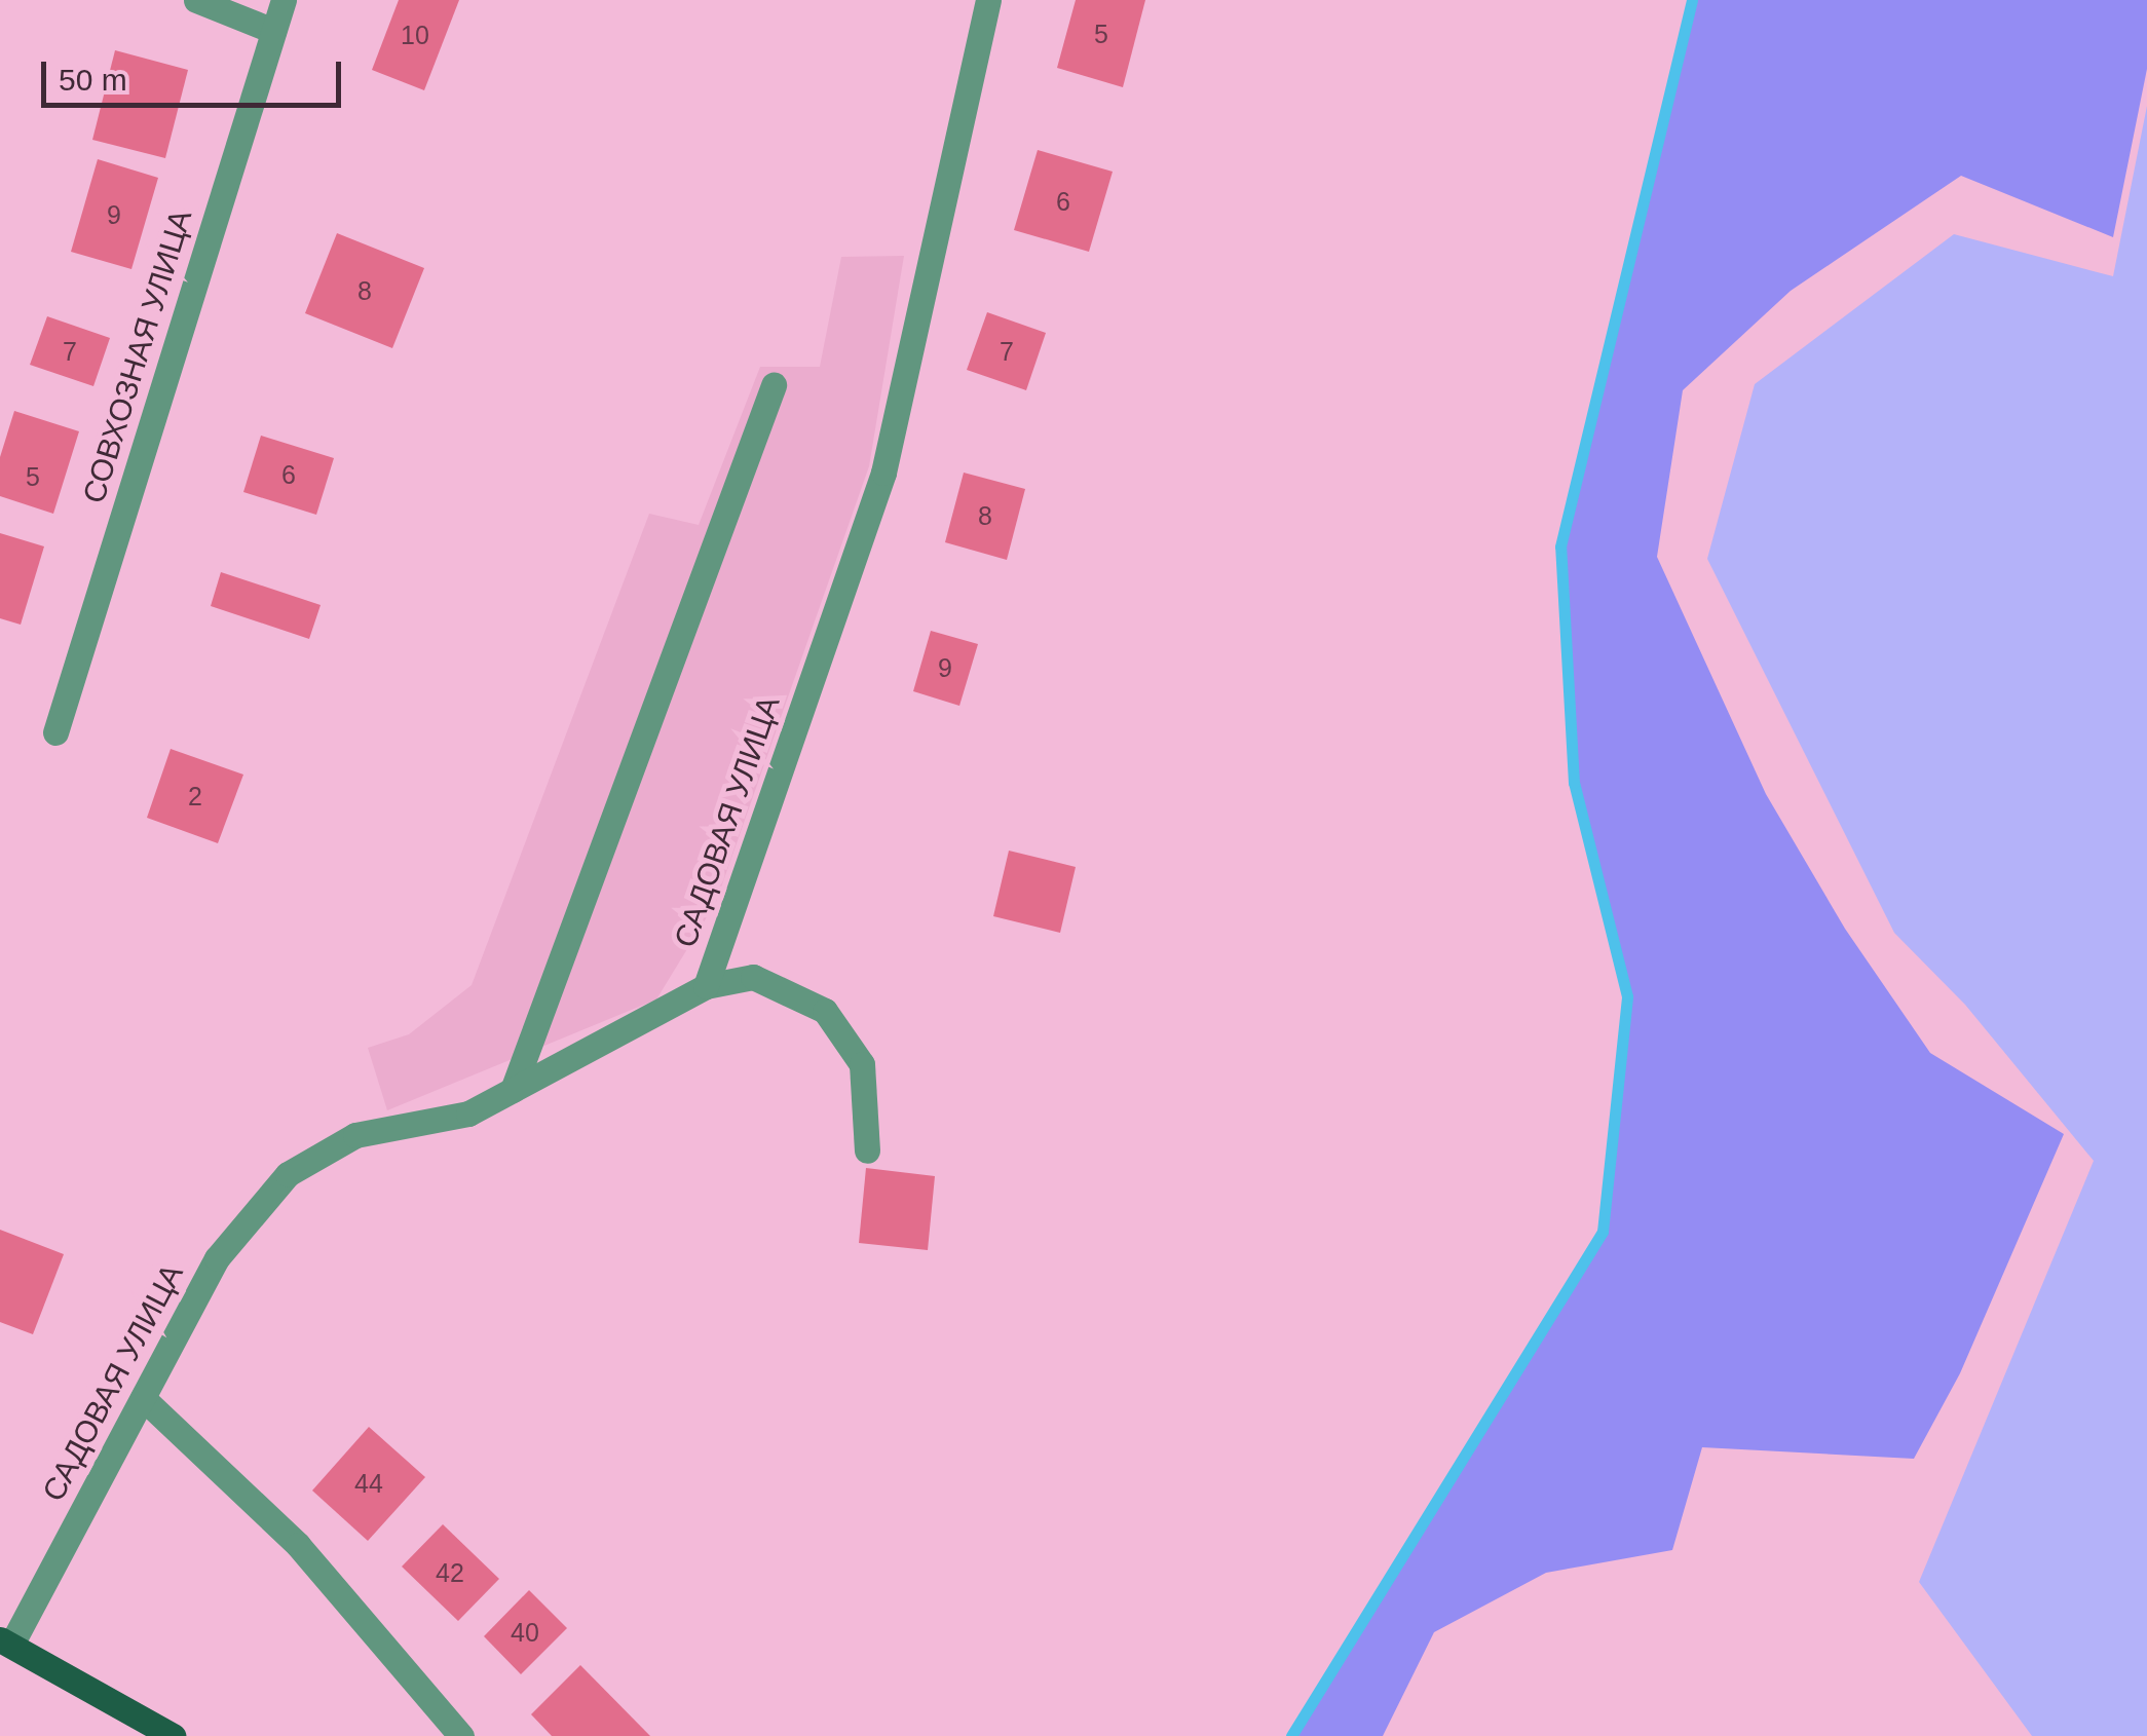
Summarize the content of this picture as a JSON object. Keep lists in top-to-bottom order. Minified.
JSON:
{"streets":{"street":["СОВХОЗНАЯ УЛИЦА","САДОВАЯ УЛИЦА"]},"house_numbers":["5","10","6","9","8","7","7","6","5","8","9","2","44","42","40"],"scale_bar":"50 m"}
